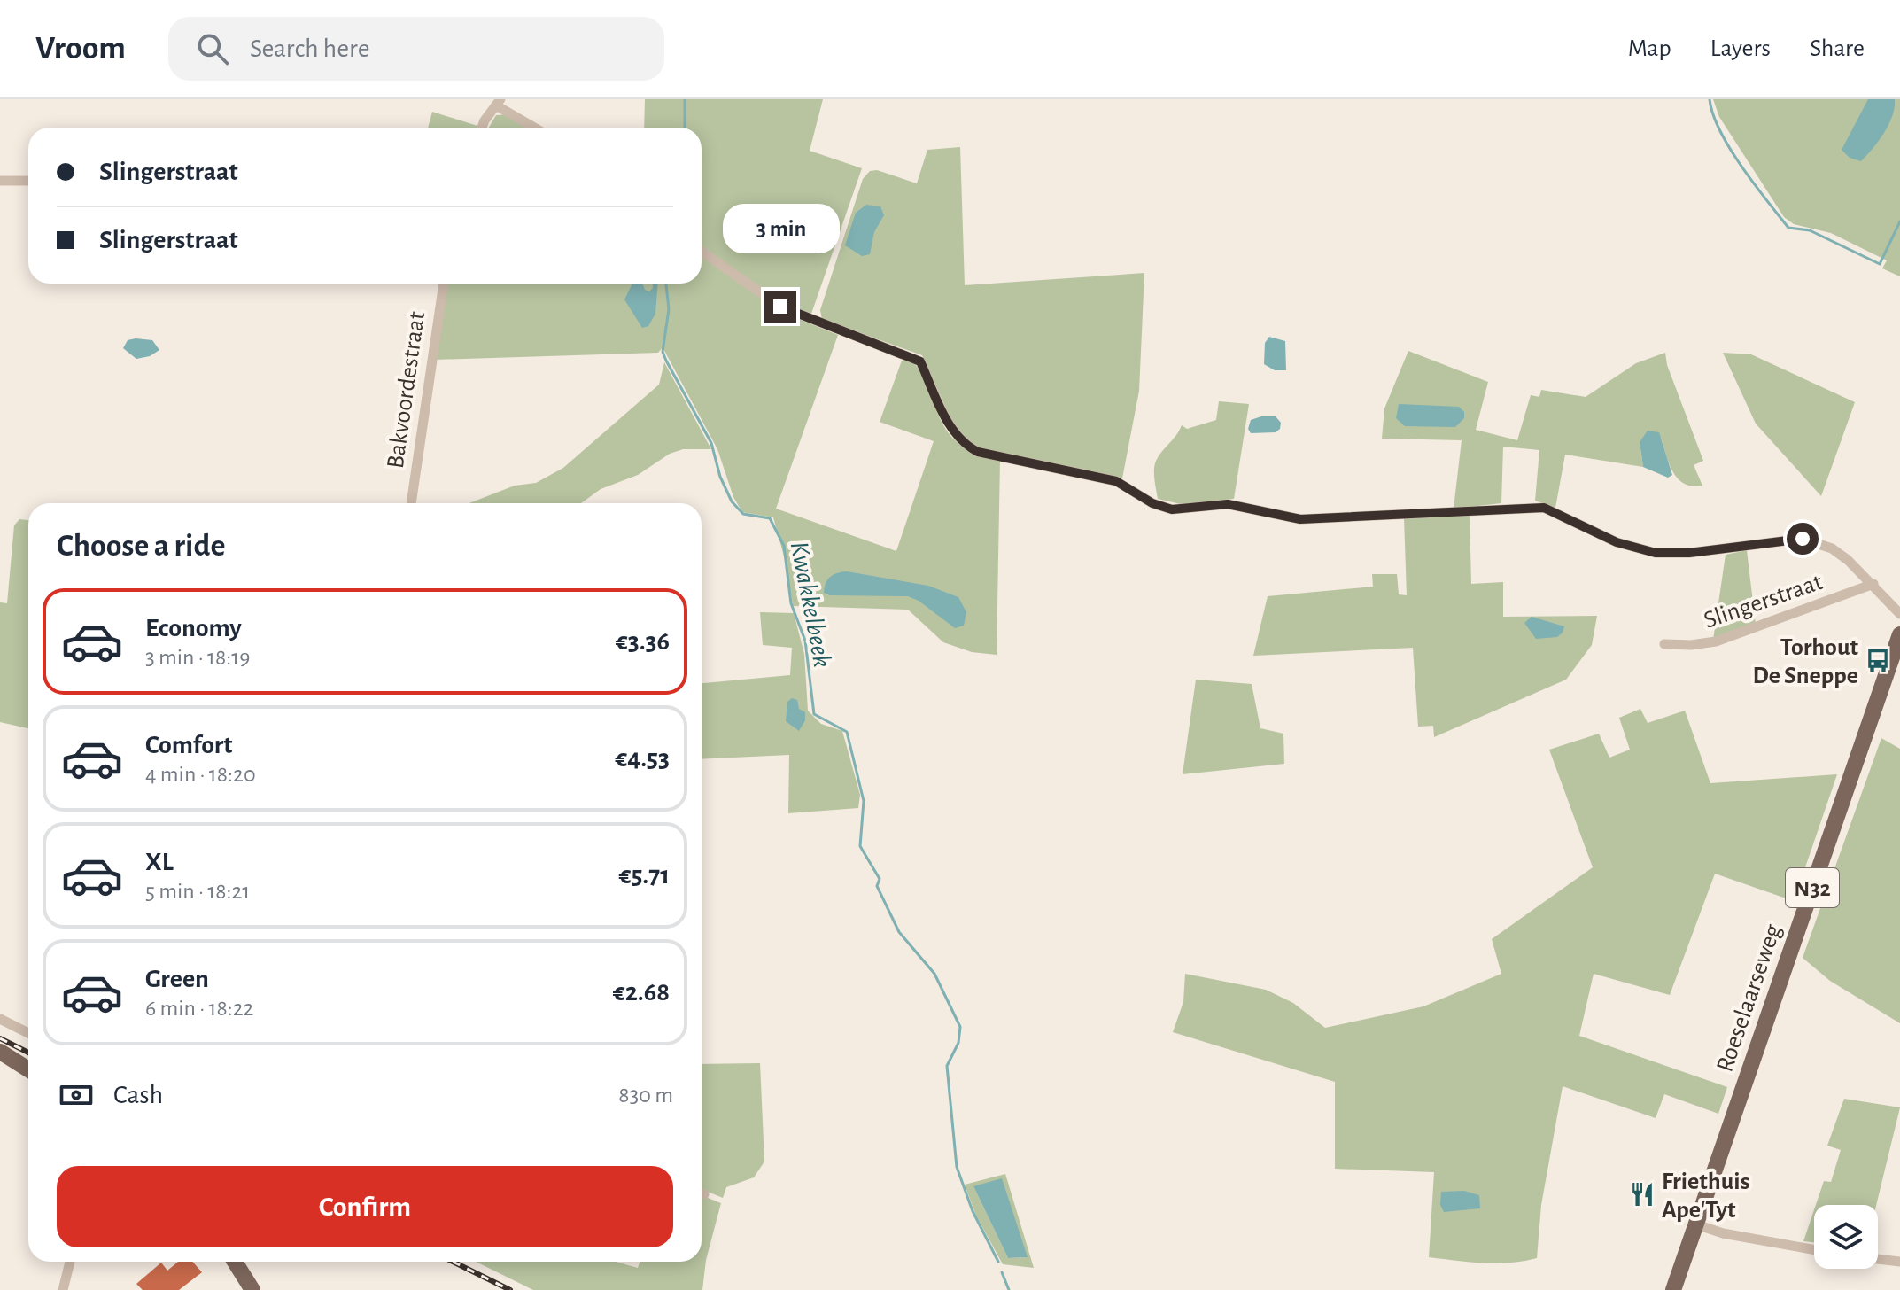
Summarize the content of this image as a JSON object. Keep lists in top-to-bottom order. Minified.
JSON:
{"streets":{"main road":["N32","Roeselaarseweg"],"street":["Bakvoordestraat","Slingerstraat"]},"water":["Kwakkelbeek"],"places":{"bus stop":["Torhout De Sneppe"],"restaurant":["Friethuis Ape'Tyt"]},"page":{"header":"Vroom","search":"Search here","nav":["Map","Layers","Share"],"banner":["Slingerstraat","Slingerstraat"],"bubble":"3 min","heading":"Choose a ride","list":[{"name":"Economy","note":"3 min · 18:19","value":"€3.36"},{"name":"Comfort","note":"4 min · 18:20","value":"€4.53"},{"name":"XL","note":"5 min · 18:21","value":"€5.71"},{"name":"Green","note":"6 min · 18:22","value":"€2.68"}],"pay":["Cash","830 m"],"buttons":"Confirm"}}
